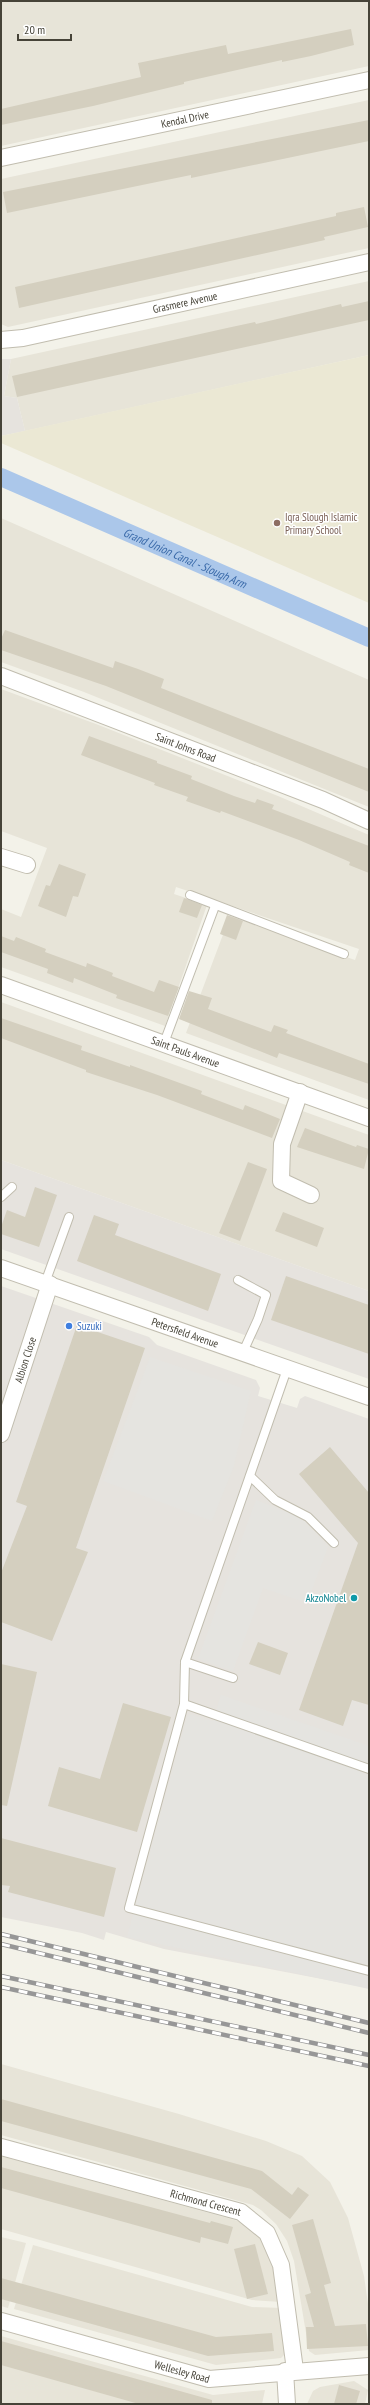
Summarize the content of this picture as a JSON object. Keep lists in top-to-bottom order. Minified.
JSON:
{"streets":{"street":["Kendal Drive","Grasmere Avenue","Saint Johns Road","Saint Pauls Avenue","Petersfield Avenue","Albion Close","Richmond Crescent","Wellesley Road"]},"crossings":[["Petersfield Avenue","Albion Close"],["Richmond Crescent","Wellesley Road"]],"water":["Grand Union Canal - Slough Arm"],"places":["Iqra Slough Islamic Primary School","Suzuki","AkzoNobel"],"scale_bar":"20 m"}
